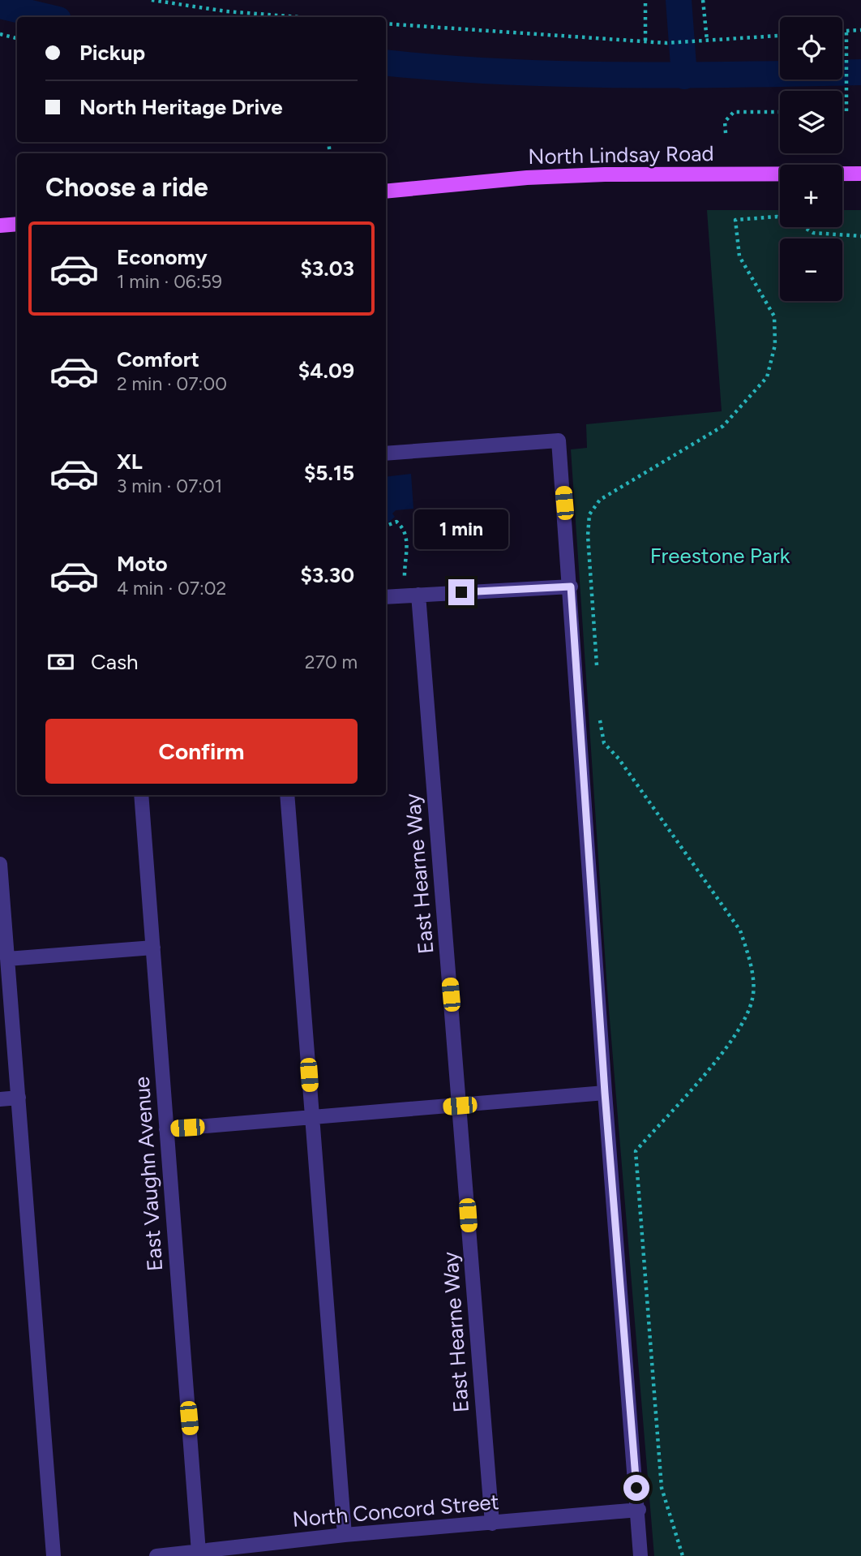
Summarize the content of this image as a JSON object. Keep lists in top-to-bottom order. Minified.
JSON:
{"streets":{"main road":["North Lindsay Road"],"street":["East Hearne Way","East Vaughn Avenue","North Concord Street"]},"crossings":[["East Hearne Way","North Concord Street"],["East Vaughn Avenue","North Concord Street"]],"parks":["Freestone Park"],"page":{"map_buttons":["+","−"],"banner":["Pickup","North Heritage Drive"],"heading":"Choose a ride","list":[{"name":"Economy","note":"1 min · 06:59","value":"$3.03"},{"name":"Comfort","note":"2 min · 07:00","value":"$4.09"},{"name":"XL","note":"3 min · 07:01","value":"$5.15"},{"name":"Moto","note":"4 min · 07:02","value":"$3.30"}],"bubble":"1 min","pay":["Cash","270 m"],"buttons":"Confirm"}}
